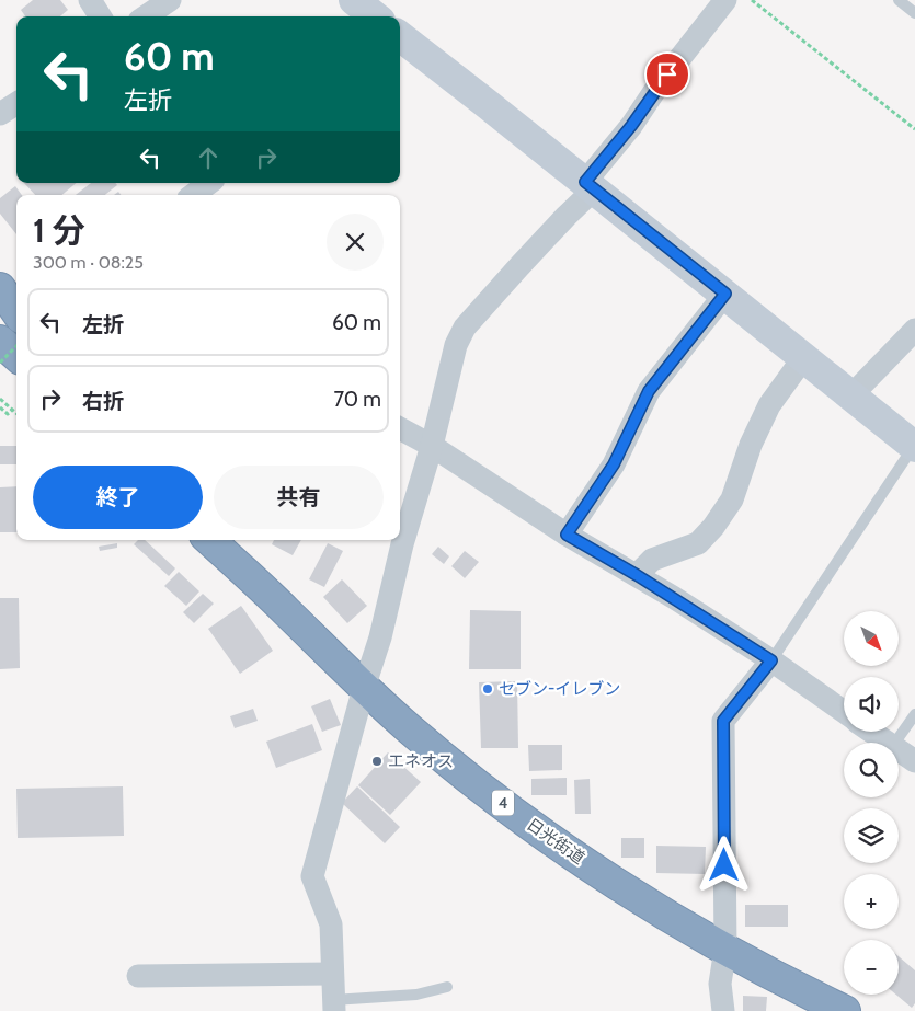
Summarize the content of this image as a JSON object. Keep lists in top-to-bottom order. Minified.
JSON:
{"streets":{"highway":["4","日光街道"]},"places":["セブン-イレブン","エネオス"],"north":"bottom right","page":{"turn":["60 m","左折"],"heading":["1 分","300 m · 08:25"],"list":[{"name":"左折","value":"60 m"},{"name":"右折","value":"70 m"}],"buttons":["終了","共有"],"map_buttons":["+","−"]}}
